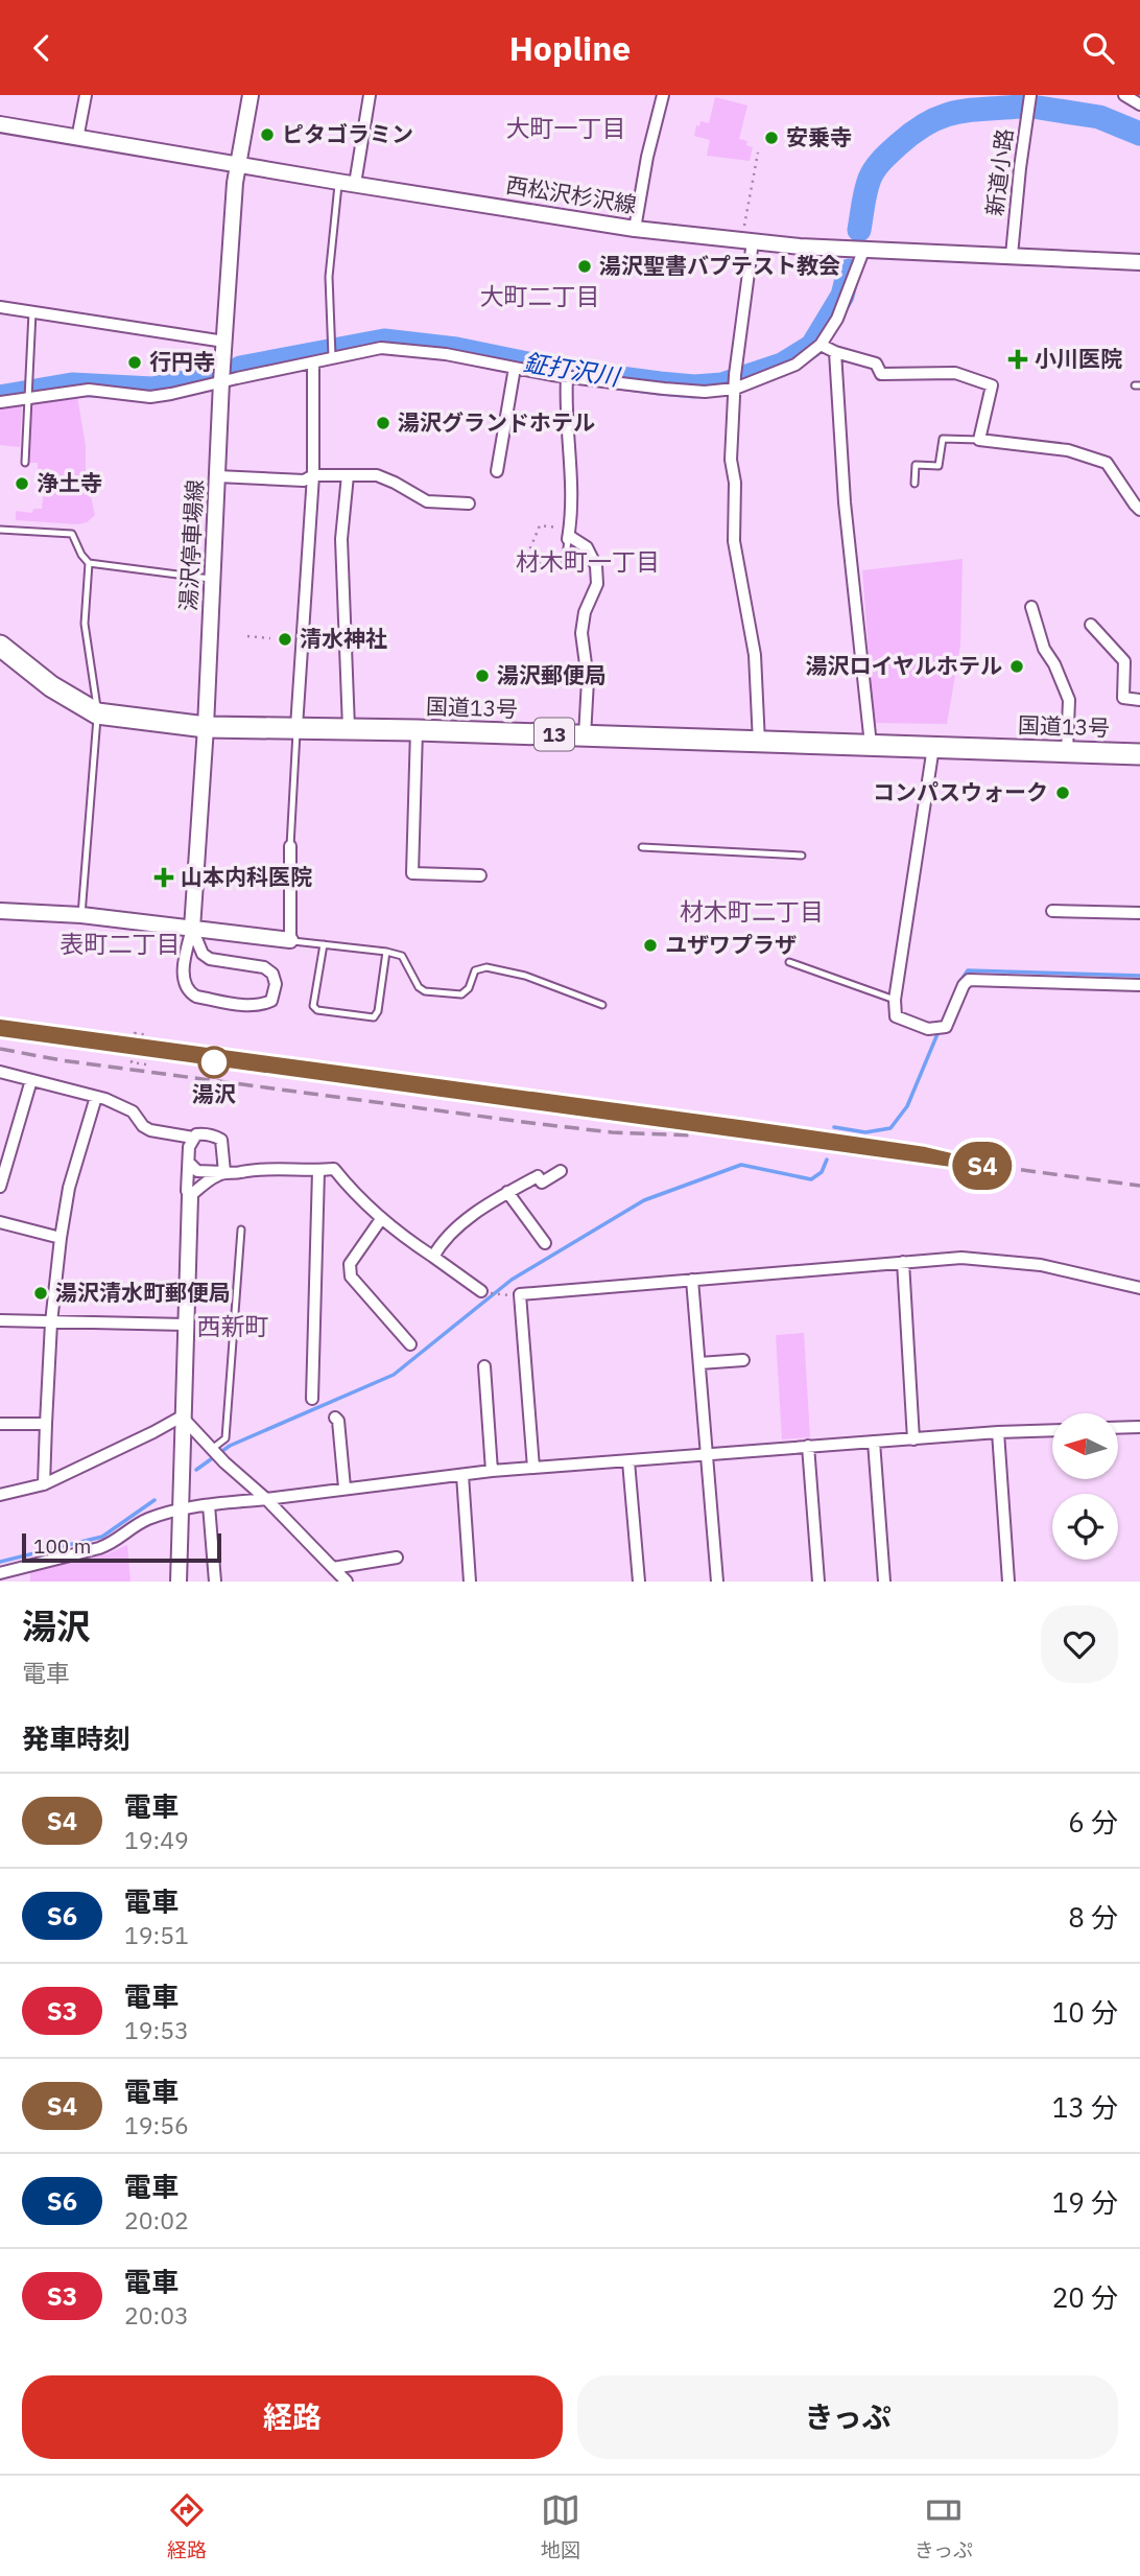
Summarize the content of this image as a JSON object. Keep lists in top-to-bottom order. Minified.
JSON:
{"streets":{"highway":["国道13号","13"],"main road":["西松沢杉沢線","湯沢停車場線"],"street":["新道小路"]},"crossings":[["新道小路","西松沢杉沢線"],["西松沢杉沢線","湯沢停車場線"],["湯沢停車場線","国道13号"]],"districts":["大町一丁目","大町二丁目","材木町一丁目","材木町二丁目","表町二丁目","西新町"],"water":["鉦打沢川"],"places":{"other":["ピタゴラミン","安乗寺","湯沢聖書バプテスト教会","行円寺","湯沢グランドホテル","浄土寺","清水神社","湯沢ロイヤルホテル","湯沢郵便局","コンパスウォーク","ユザワプラザ","湯沢","湯沢清水町郵便局"],"health":["小川医院","山本内科医院"]},"scale_bar":"100 m","north":"left","page":{"header":"Hopline","on_map":"S4","scale":"100 m","heading":[["湯沢","電車"],"発車時刻"],"list":[{"mark":"S4","name":"電車","note":"19:49","value":"6 分"},{"mark":"S6","name":"電車","note":"19:51","value":"8 分"},{"mark":"S3","name":"電車","note":"19:53","value":"10 分"},{"mark":"S4","name":"電車","note":"19:56","value":"13 分"},{"mark":"S6","name":"電車","note":"20:02","value":"19 分"},{"mark":"S3","name":"電車","note":"20:03","value":"20 分"}],"buttons":["経路","きっぷ"],"tabs":["経路","地図","きっぷ"]}}
